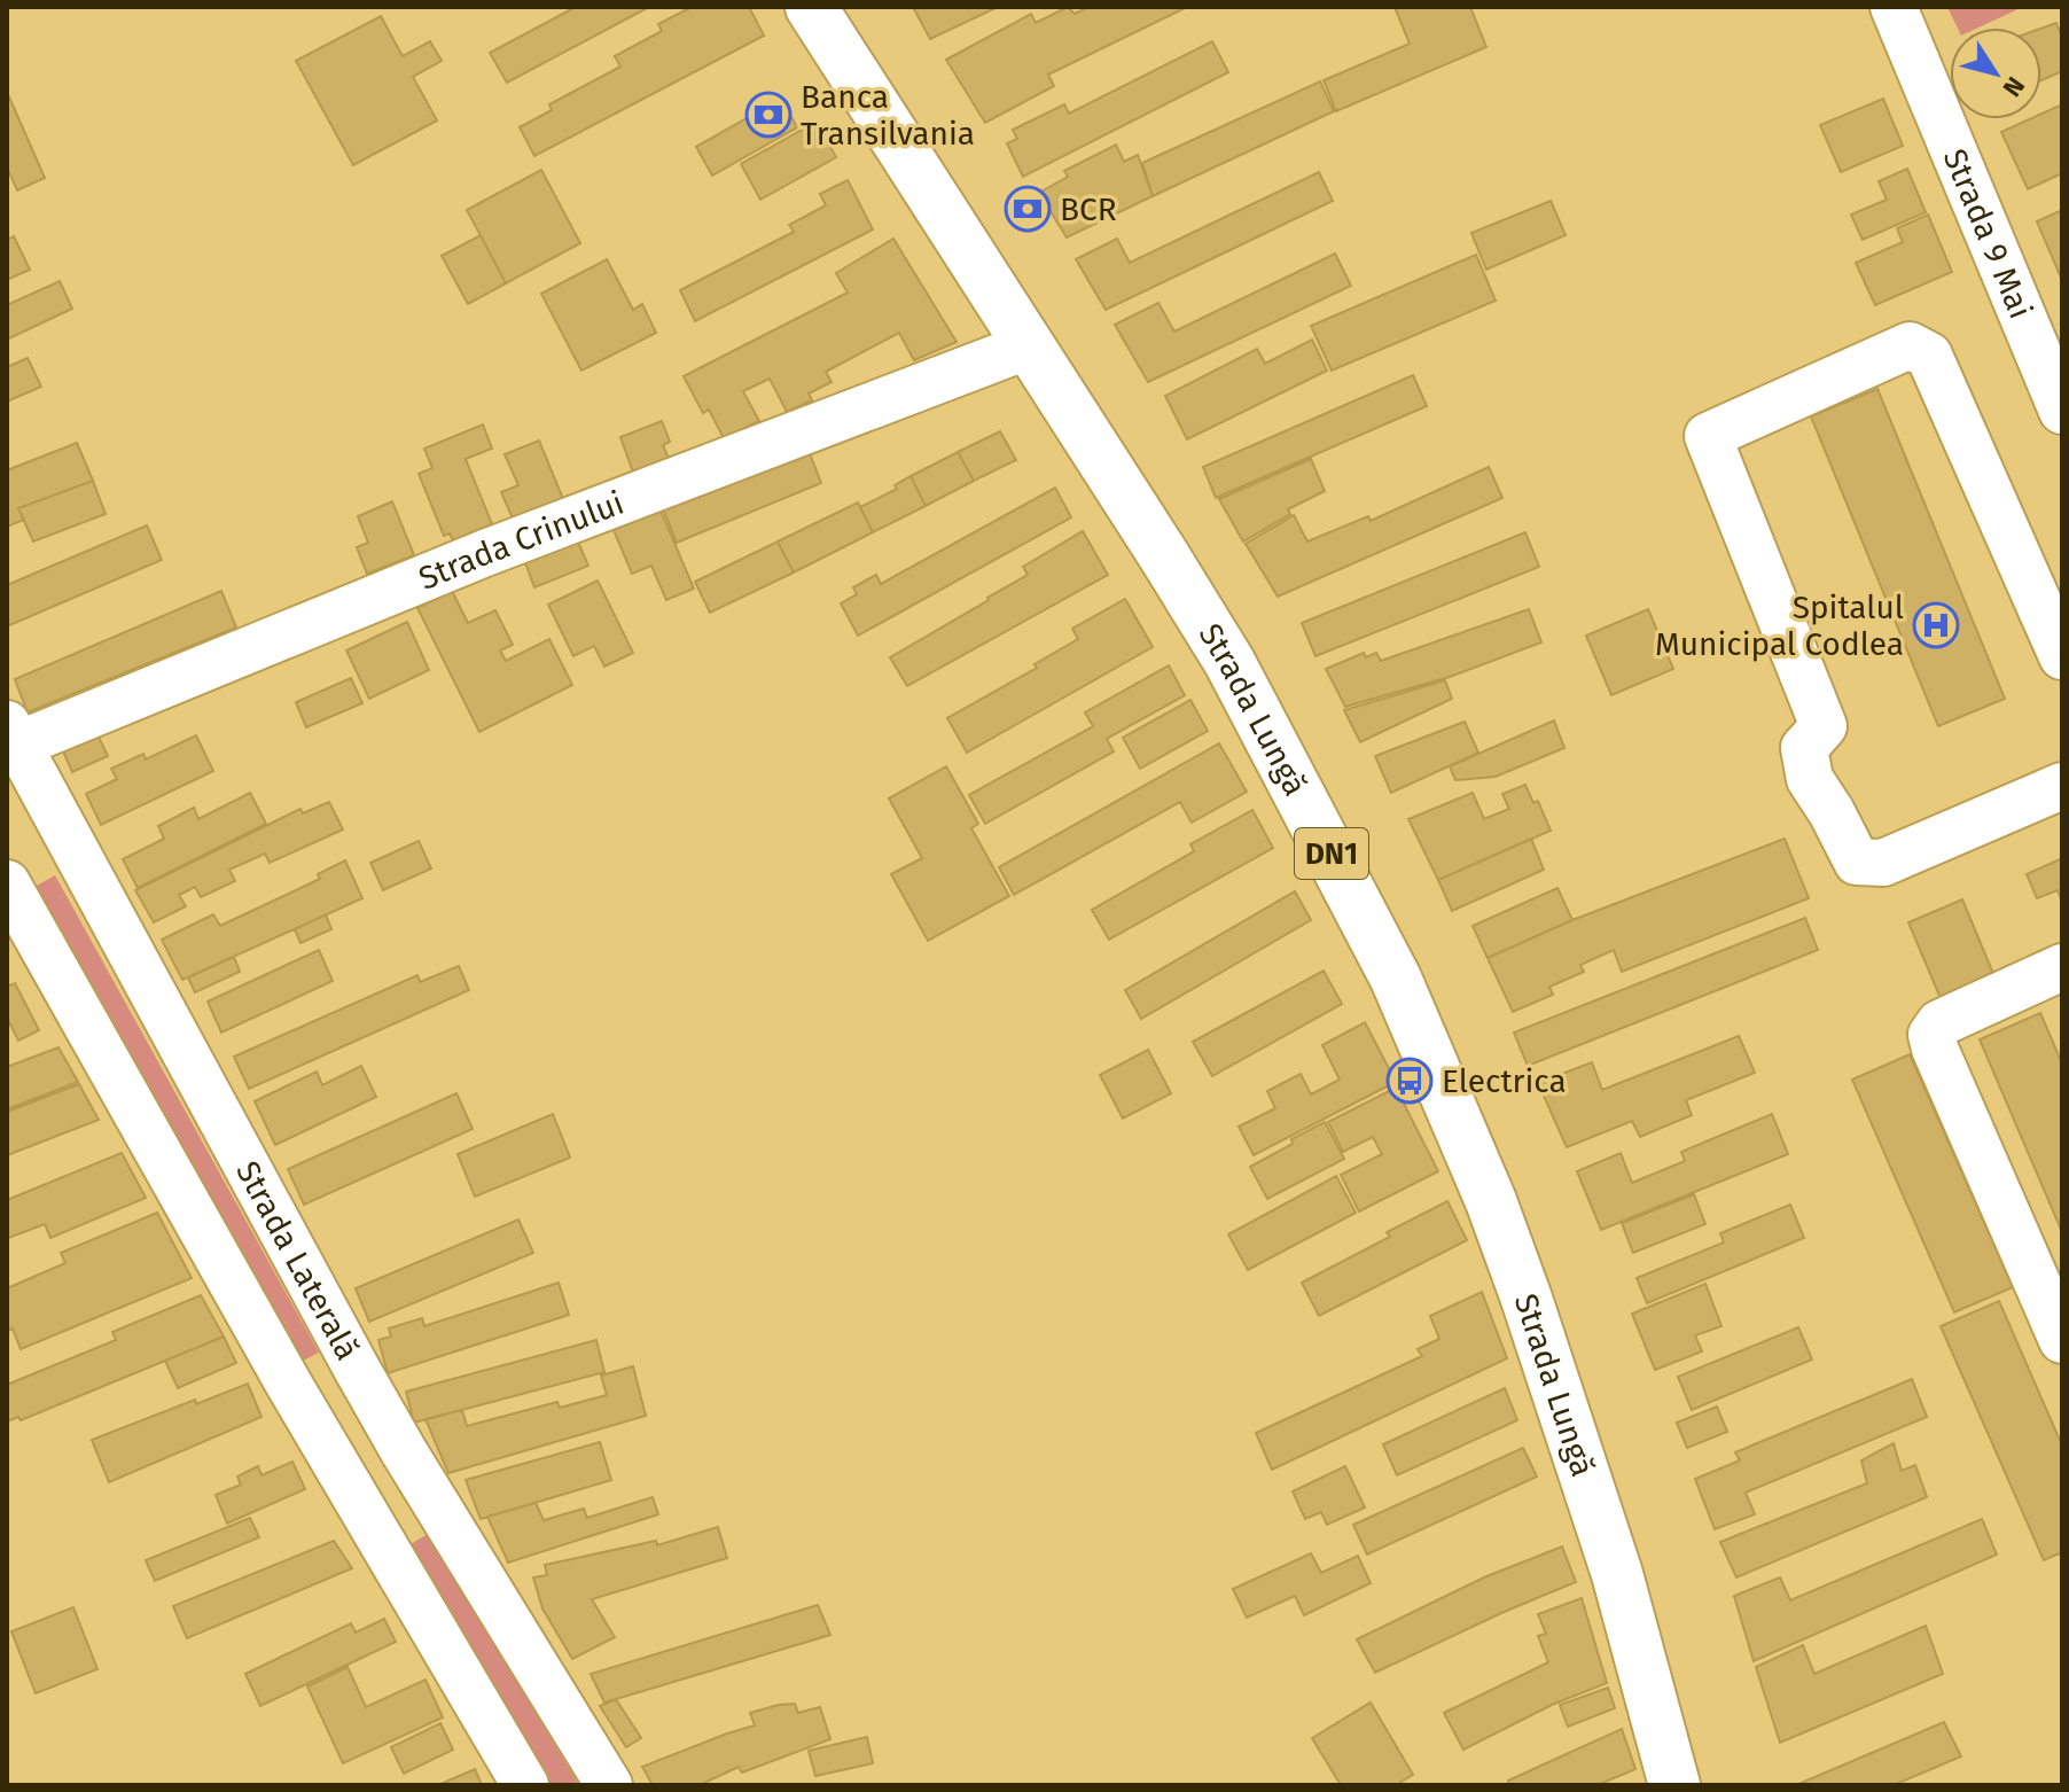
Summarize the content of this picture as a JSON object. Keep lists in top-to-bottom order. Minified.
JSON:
{"streets":{"highway":["Strada Lungă","DN1"],"street":["Strada 9 Mai","Strada Crinului","Strada Laterală"]},"crossings":[["Strada Crinului","Strada Lungă"],["Strada Crinului","Strada Laterală"]],"places":{"bank":["Banca Transilvania","BCR"],"hospital":["Spitalul Municipal Codlea"],"bus stop":["Electrica"]},"north":"bottom right"}
